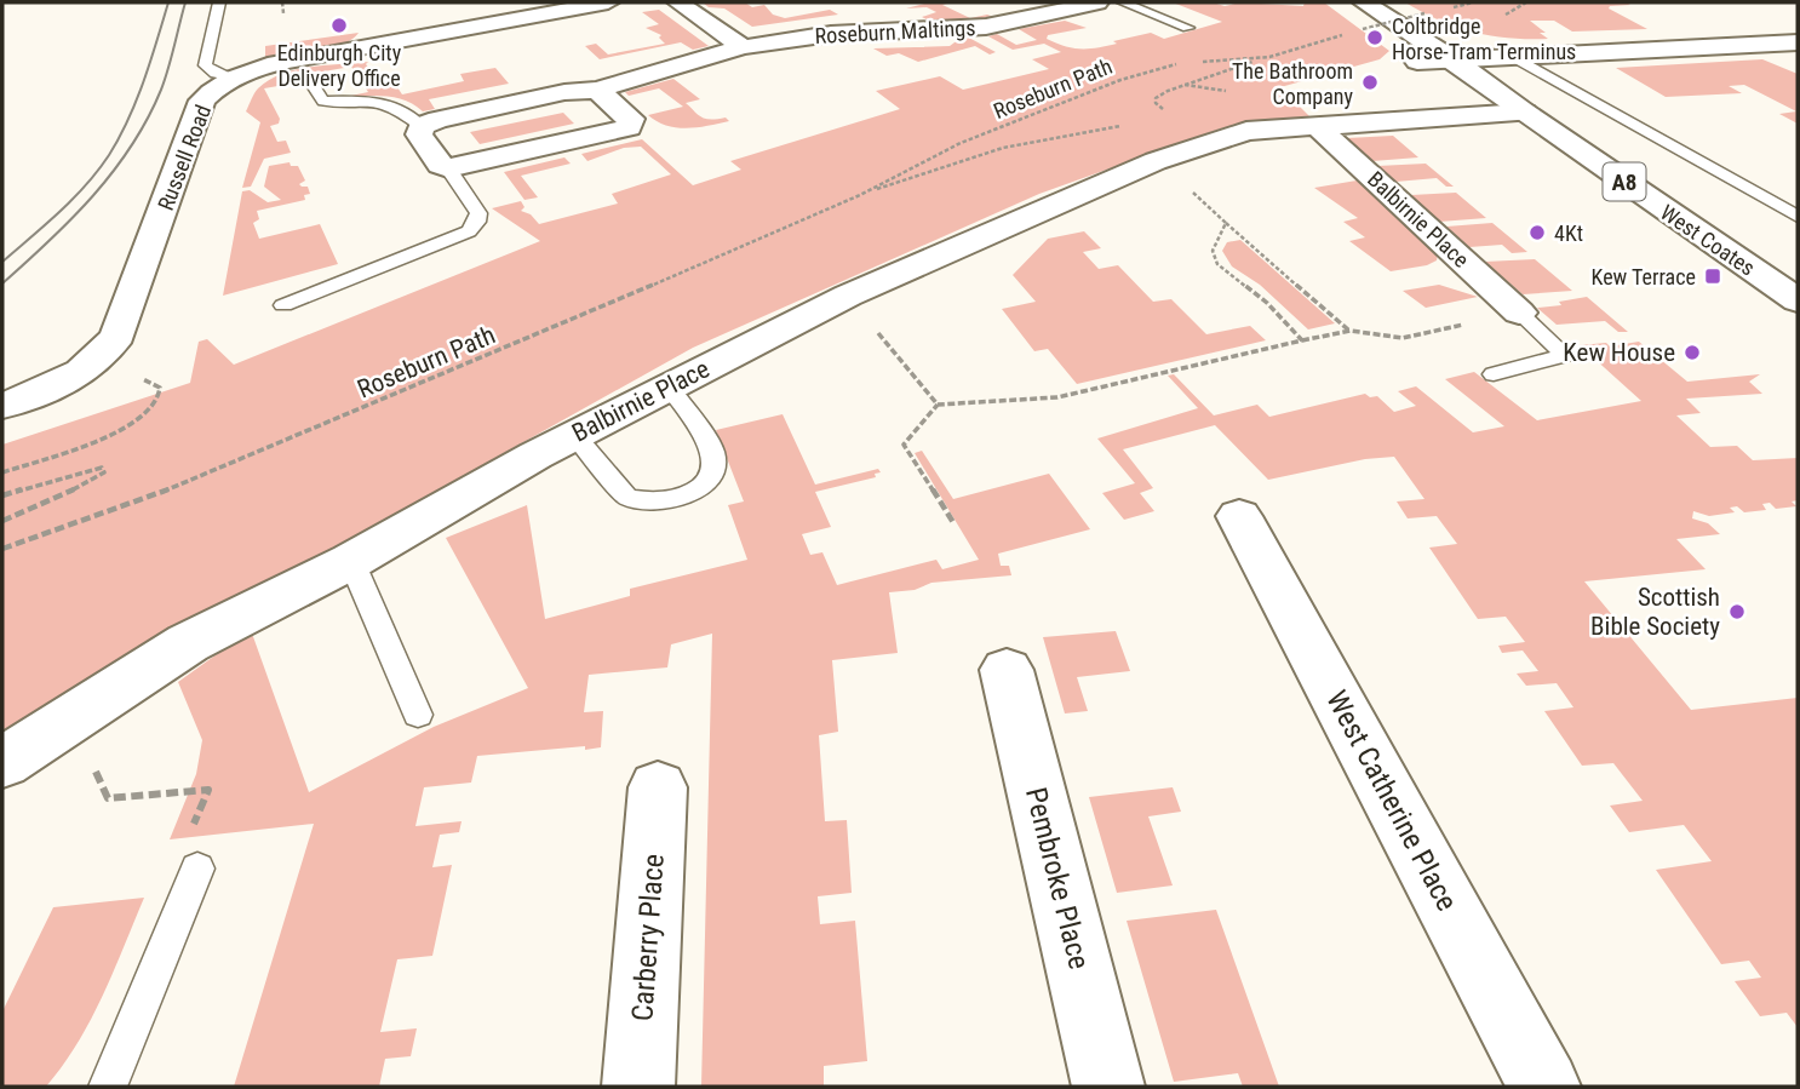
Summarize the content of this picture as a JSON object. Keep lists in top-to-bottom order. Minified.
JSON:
{"streets":{"street":["Roseburn Maltings","Russell Road","A8","Balbirnie Place","West Coates","West Catherine Place","Pembroke Place","Carberry Place"],"path":["Roseburn Path"]},"crossings":[["A8","West Coates"],["Balbirnie Place","West Coates"]],"places":{"other":["Edinburgh City Delivery Office","Coltbridge Horse-Tram Terminus","The Bathroom Company","4Kt","Kew House","Scottish Bible Society"],"transit":["Kew Terrace"]}}
